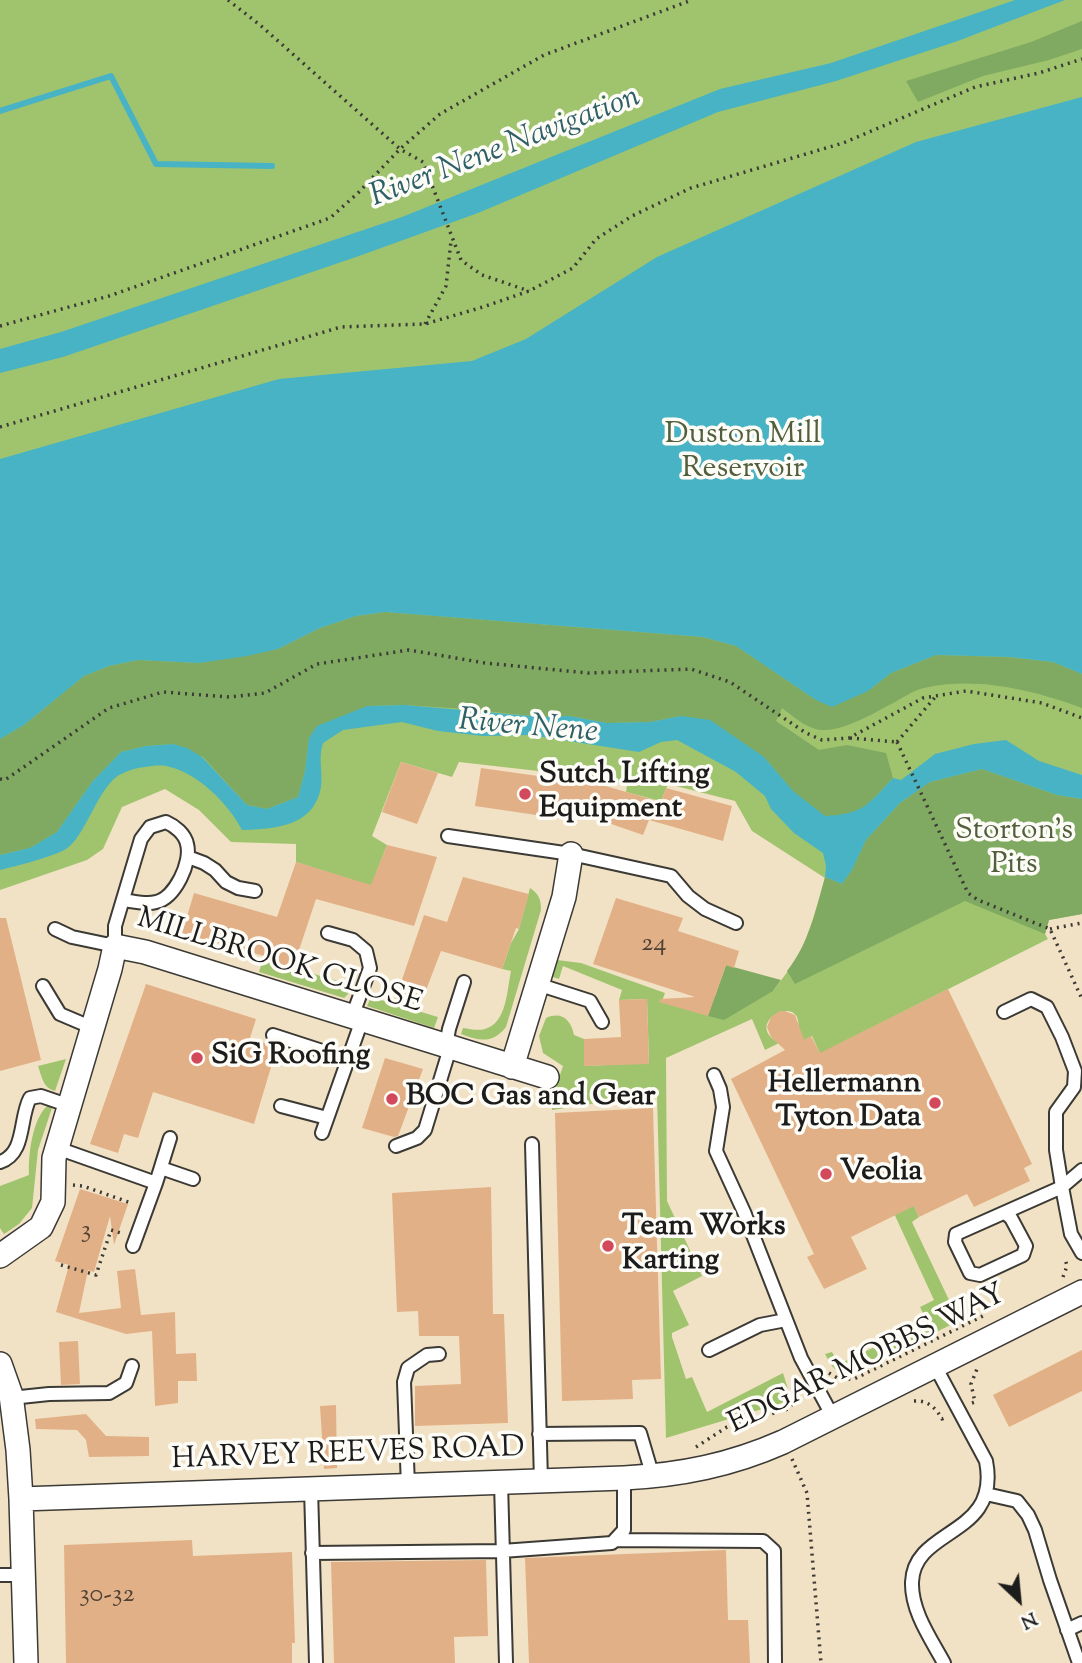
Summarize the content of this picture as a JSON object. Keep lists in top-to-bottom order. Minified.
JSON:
{"streets":{"street":["MILLBROOK CLOSE","EDGAR MOBBS WAY","HARVEY REEVES ROAD"]},"crossings":[["EDGAR MOBBS WAY","HARVEY REEVES ROAD"]],"water":["River Nene Navigation","River Nene"],"parks":["Duston Mill Reservoir","Storton's Pits"],"places":["Sutch Lifting Equipment","SiG Roofing","BOC Gas and Gear","Hellermann Tyton Data","Veolia","Team Works Karting"],"house_numbers":["24","3","30-32"],"north":"bottom right"}
